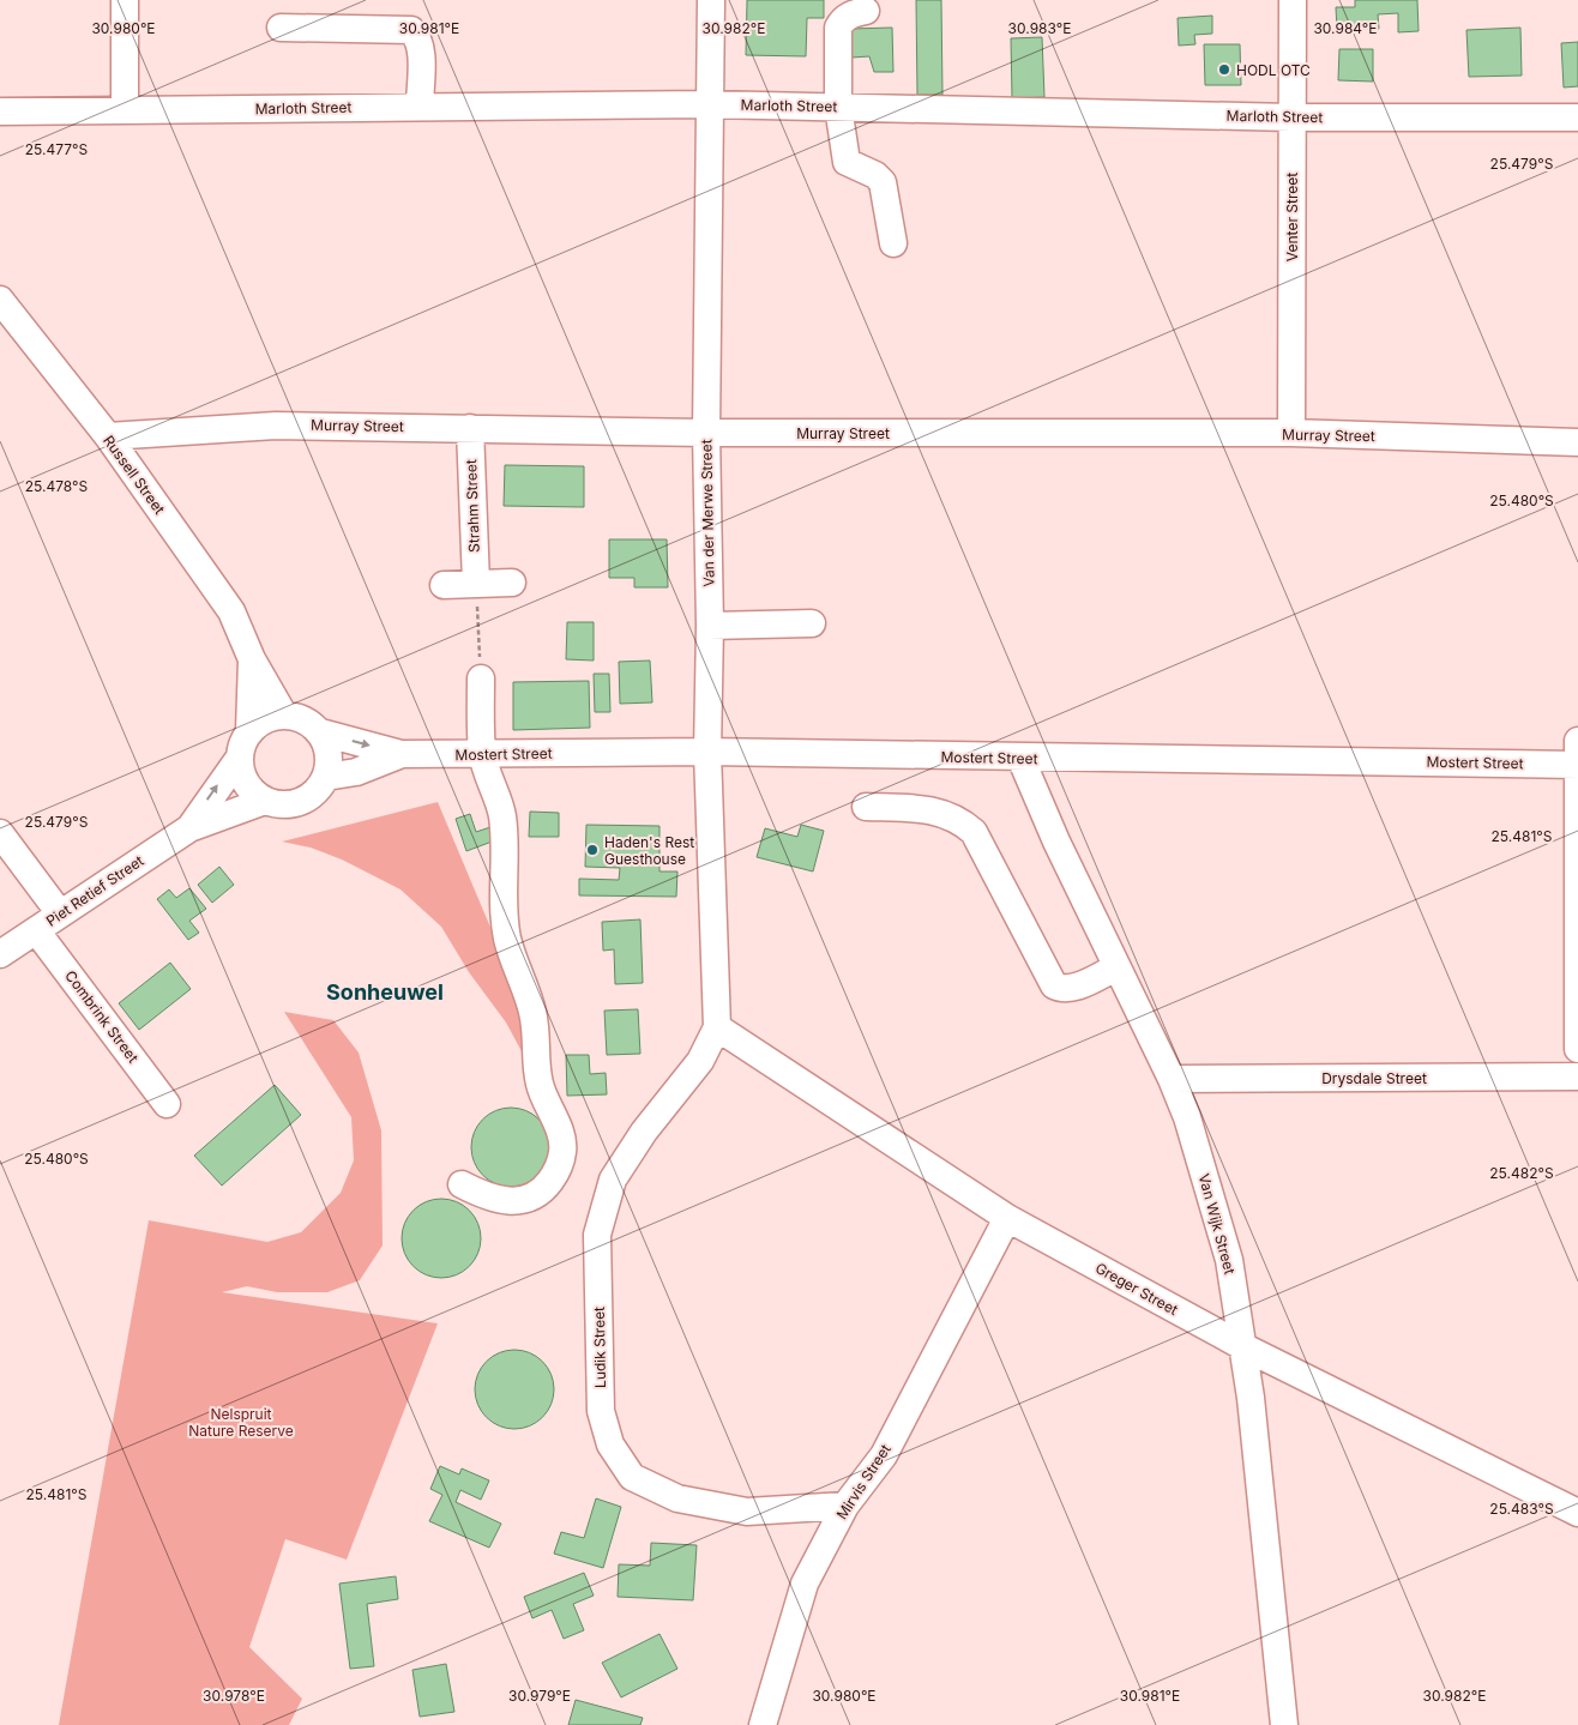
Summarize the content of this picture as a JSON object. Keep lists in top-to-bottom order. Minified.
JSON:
{"streets":{"street":["Marloth Street","Venter Street","Murray Street","Russell Street","Strahm Street","Van der Merwe Street","Mostert Street","Piet Retief Street","Combrink Street","Drysdale Street","Van Wijk Street","Greger Street","Ludik Street","Mirvis Street"]},"crossings":[["Marloth Street","Venter Street"],["Marloth Street","Van der Merwe Street"],["Venter Street","Murray Street"],["Murray Street","Russell Street"],["Murray Street","Strahm Street"],["Murray Street","Van der Merwe Street"],["Russell Street","Mostert Street"],["Russell Street","Piet Retief Street"],["Van der Merwe Street","Mostert Street"],["Van der Merwe Street","Greger Street"],["Van der Merwe Street","Ludik Street"],["Mostert Street","Piet Retief Street"],["Mostert Street","Van Wijk Street"],["Piet Retief Street","Combrink Street"],["Drysdale Street","Van Wijk Street"],["Van Wijk Street","Greger Street"],["Greger Street","Ludik Street"],["Greger Street","Mirvis Street"],["Ludik Street","Mirvis Street"]],"districts":["Sonheuwel"],"parks":["Nelspruit Nature Reserve"],"places":["HODL OTC","Haden's Rest Guesthouse"],"coordinates":["30.980°E","30.981°E","30.982°E","30.983°E","30.984°E","25.477°S","25.479°S","25.478°S","25.480°S","25.481°S","25.482°S","25.483°S","30.978°E","30.979°E"]}
